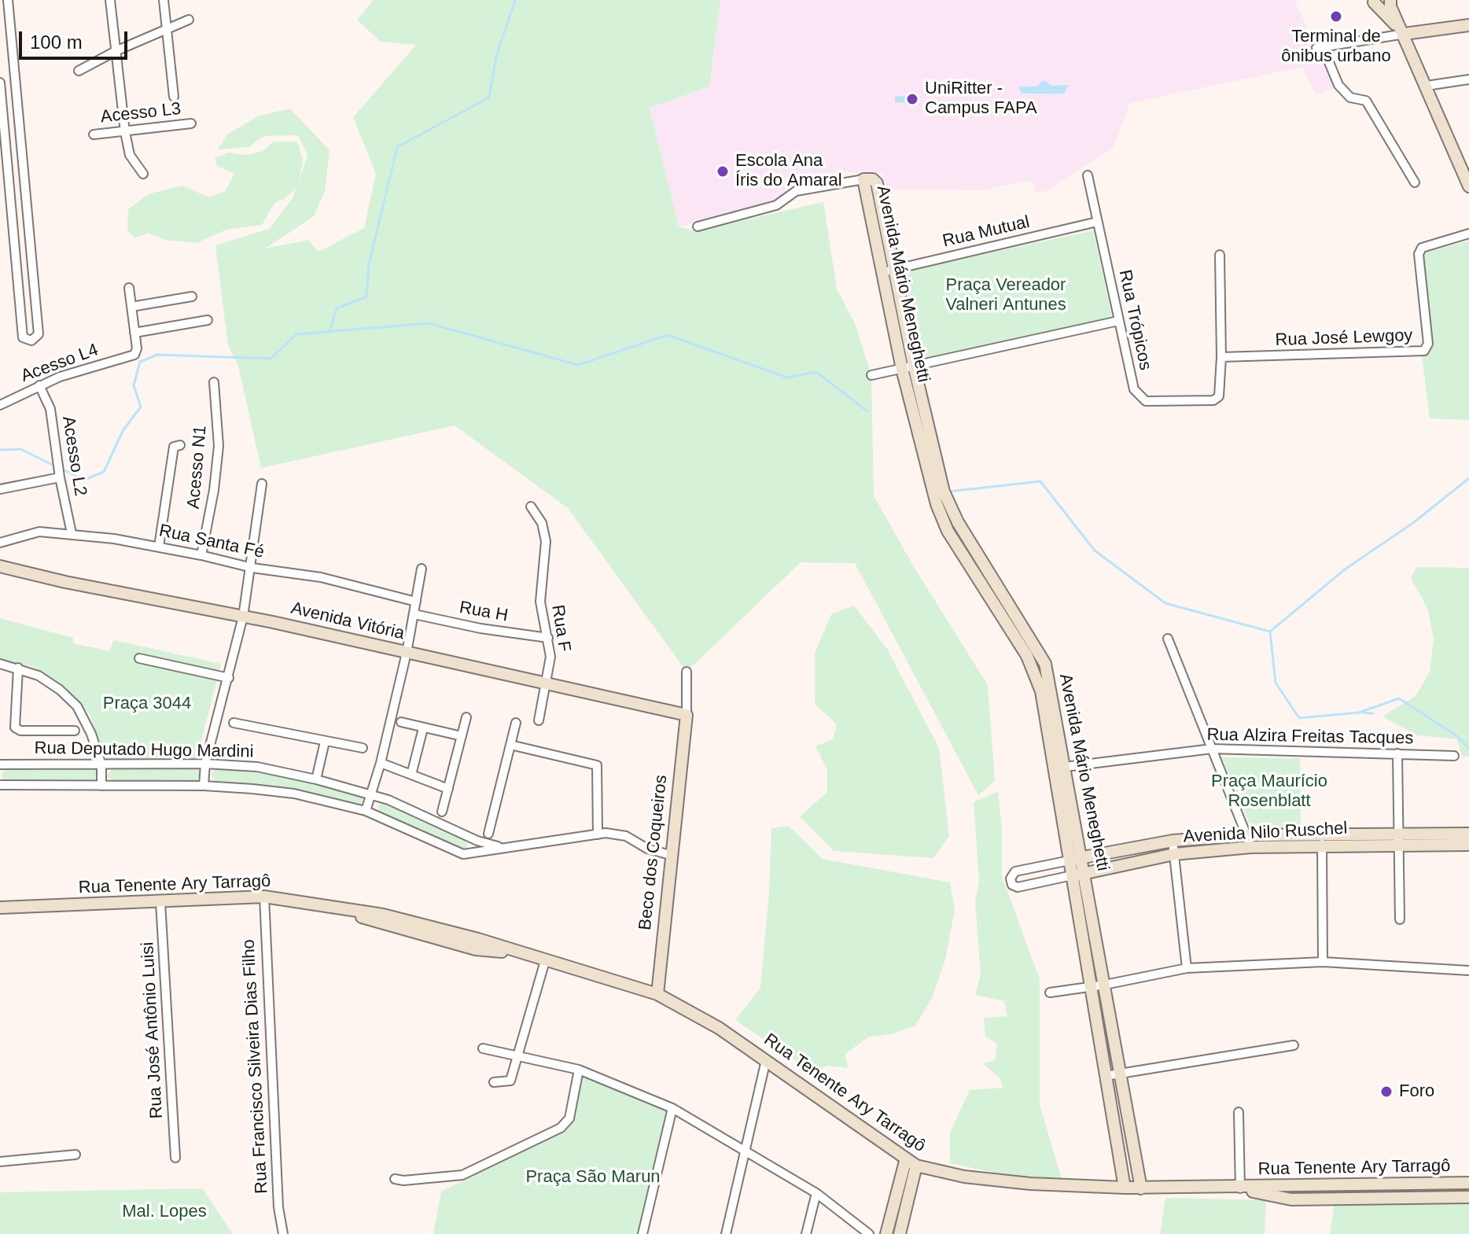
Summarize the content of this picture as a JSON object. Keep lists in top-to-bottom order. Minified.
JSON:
{"streets":{"street":["Acesso L3","Rua Mutual","Avenida Mário Meneghetti","Rua Trópicos","Rua José Lewgoy","Acesso L4","Acesso L2","Acesso N1","Rua Santa Fé","Rua H","Avenida Vitória","Rua F","Rua Alzira Freitas Tacques","Rua Deputado Hugo Mardini","Avenida Nilo Ruschel","Beco dos Coqueiros","Rua Tenente Ary Tarragô","Rua José Antônio Luisi","Rua Francisco Silveira Dias Filho"]},"crossings":[["Rua Mutual","Avenida Mário Meneghetti"],["Rua Mutual","Rua Trópicos"],["Avenida Mário Meneghetti","Rua Alzira Freitas Tacques"],["Avenida Mário Meneghetti","Avenida Nilo Ruschel"],["Avenida Mário Meneghetti","Rua Tenente Ary Tarragô"],["Rua Trópicos","Rua José Lewgoy"],["Acesso L4","Acesso L2"],["Acesso L2","Rua Santa Fé"],["Acesso N1","Rua Santa Fé"],["Rua H","Rua F"],["Avenida Vitória","Rua F"],["Avenida Vitória","Beco dos Coqueiros"],["Rua Deputado Hugo Mardini","Beco dos Coqueiros"],["Beco dos Coqueiros","Rua Tenente Ary Tarragô"],["Rua Tenente Ary Tarragô","Rua José Antônio Luisi"],["Rua Tenente Ary Tarragô","Rua Francisco Silveira Dias Filho"]],"parks":["Praça Vereador Valneri Antunes","Praça 3044","Praça Maurício Rosenblatt","Praça São Marun","Mal. Lopes"],"places":["Terminal de ônibus urbano","UniRitter - Campus FAPA","Escola Ana Íris do Amaral","Foro"],"scale_bar":"100 m"}
